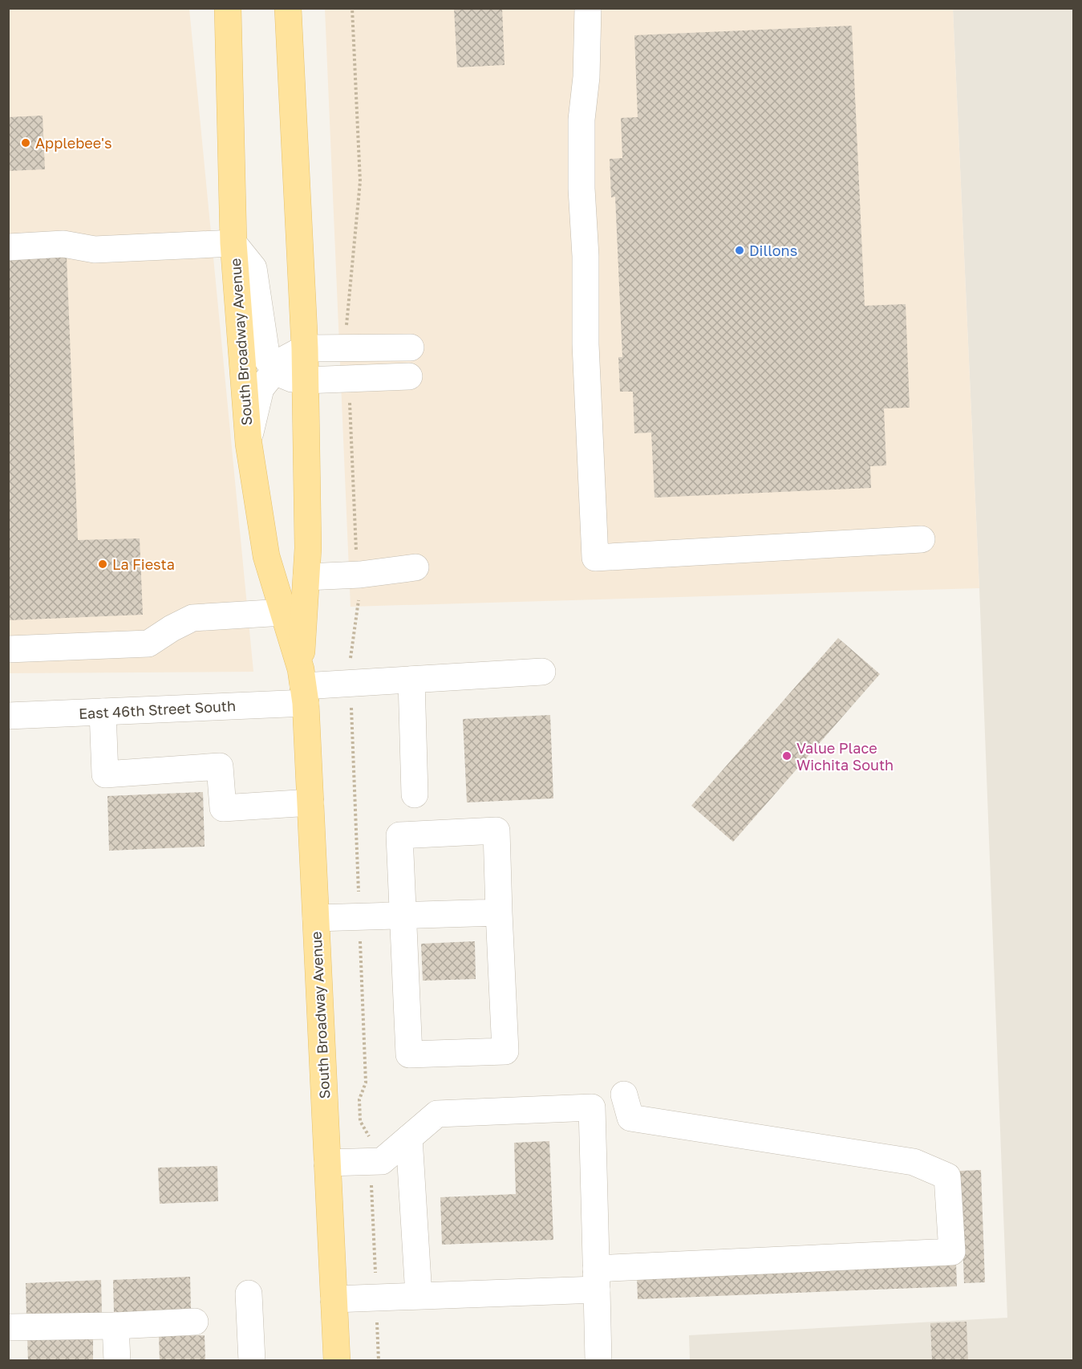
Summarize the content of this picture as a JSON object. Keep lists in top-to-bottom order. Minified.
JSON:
{"streets":{"main road":["South Broadway Avenue"],"street":["East 46th Street South"]},"crossings":[["South Broadway Avenue","East 46th Street South"]],"places":["Applebee's","Dillons","La Fiesta","Value Place Wichita South"]}
